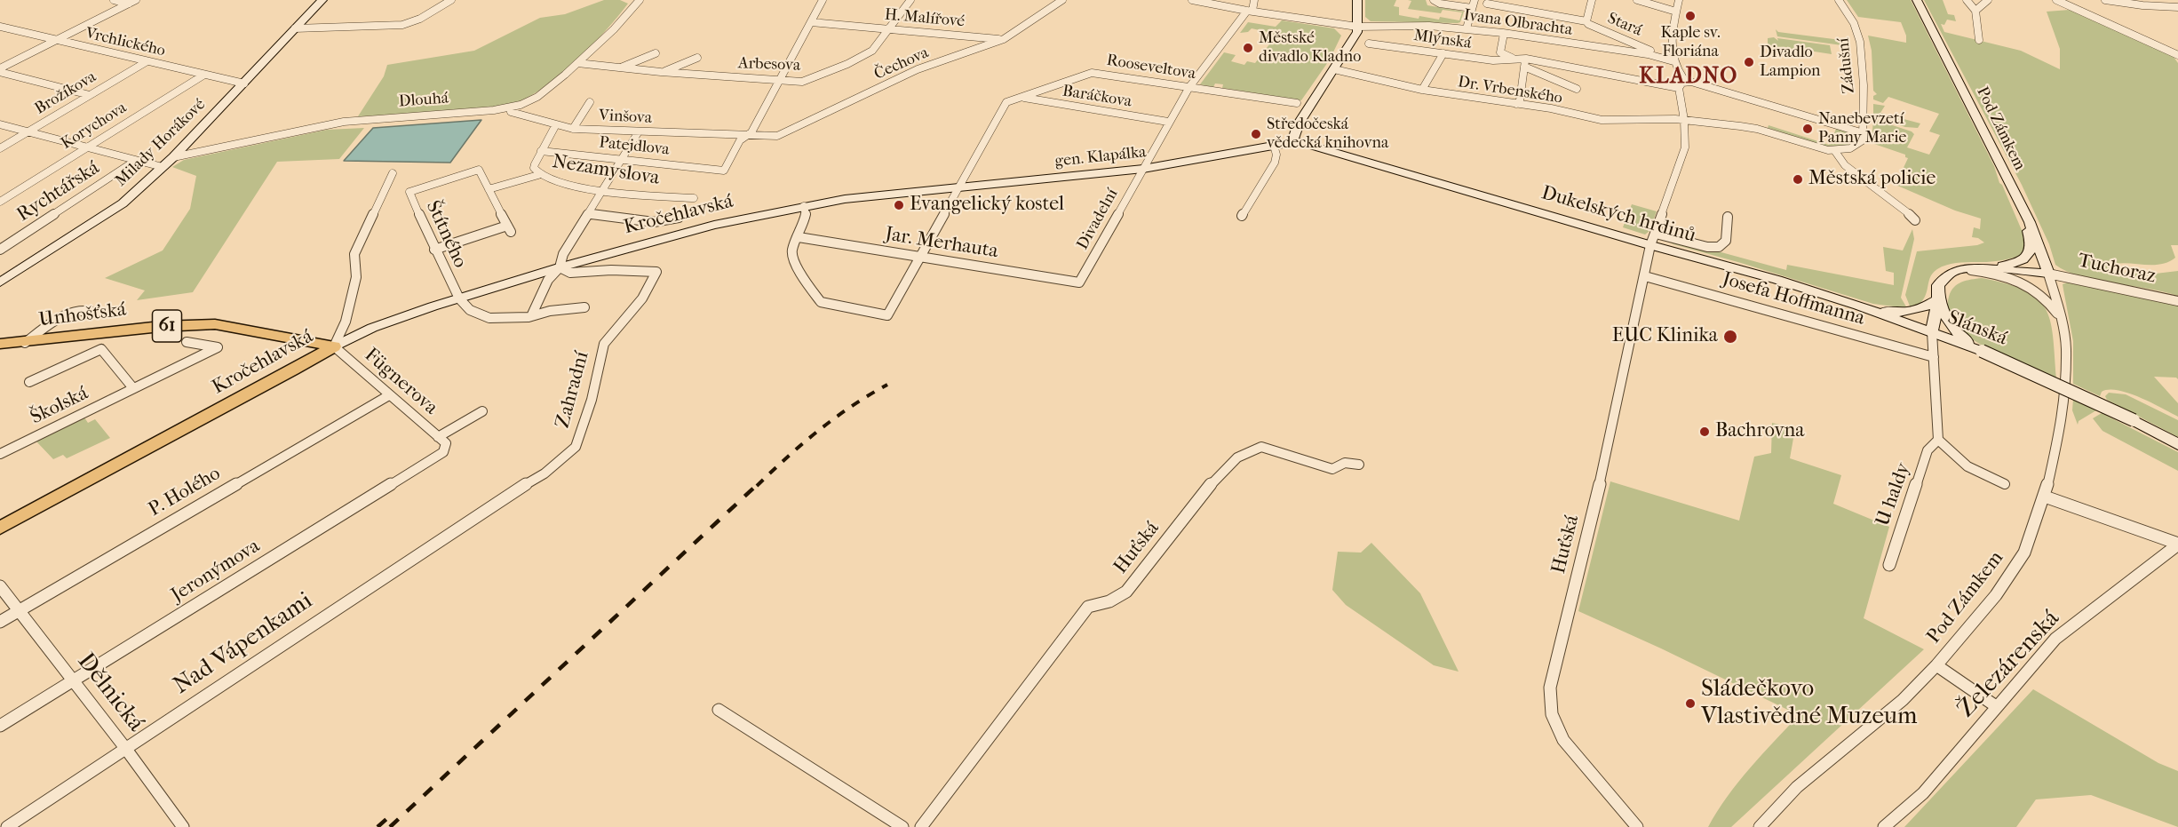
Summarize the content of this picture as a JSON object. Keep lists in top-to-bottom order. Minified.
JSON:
{"streets":{"main road":["Pod Zámkem","Milady Horákové","gen. Klapálka","Kročehlavská","Dukelských hrdinů","Unhošťská","61","Slánská"],"street":["H. Malířové","Ivana Olbrachta","Stará","Mlýnská","Vrchlického","Čechova","Arbesova","Zádušní","Rooseveltova","Dr. Vrbenského","Brožíkova","Baráčkova","Dlouhá","Vinšova","Korychova","Patejdlova","Nezamyslova","Rychtářská","Divadelní","Štítného","Jar. Merhauta","Tuchoraz","Josefa Hoffmanna","Fügnerova","Zahradní","Školská","P. Holého","U haldy","Huťská","Jeronýmova","Nad Vápenkami","Železárenská","Dělnická"]},"crossings":[["H. Malířové","Čechova"],["H. Malířové","Arbesova"],["Ivana Olbrachta","Stará"],["Ivana Olbrachta","Divadelní"],["Vrchlického","Brožíkova"],["Vrchlického","Korychova"],["Vrchlického","Milady Horákové"],["Čechova","Vinšova"],["Čechova","Patejdlova"],["Arbesova","Dlouhá"],["Rooseveltova","Baráčkova"],["Rooseveltova","gen. Klapálka"],["Rooseveltova","Divadelní"],["Rooseveltova","Jar. Merhauta"],["Dr. Vrbenského","Huťská"],["Baráčkova","Divadelní"],["Dlouhá","Vinšova"],["Dlouhá","Milady Horákové"],["Vinšova","Patejdlova"],["Vinšova","Nezamyslova"],["Pod Zámkem","Dukelských hrdinů"],["Pod Zámkem","Tuchoraz"],["Pod Zámkem","Slánská"],["Patejdlova","Nezamyslova"],["gen. Klapálka","Kročehlavská"],["gen. Klapálka","Dukelských hrdinů"],["gen. Klapálka","Divadelní"],["Kročehlavská","Štítného"],["Kročehlavská","Unhošťská"],["Kročehlavská","Fügnerova"],["Kročehlavská","Zahradní"],["Dukelských hrdinů","Slánská"],["Dukelských hrdinů","Huťská"],["Divadelní","Jar. Merhauta"],["Josefa Hoffmanna","Slánská"],["Josefa Hoffmanna","Huťská"],["Unhošťská","Fügnerova"],["Slánská","U haldy"],["Fügnerova","P. Holého"],["Fügnerova","Jeronýmova"],["Zahradní","Nad Vápenkami"],["P. Holého","Dělnická"],["Jeronýmova","Dělnická"],["Nad Vápenkami","Dělnická"]],"districts":["KLADNO"],"places":["Kaple sv. Floriána","Městské divadlo Kladno","Divadlo Lampion","Nanebevzetí Panny Marie","Středočeská vědecká knihovna","Městská policie","Evangelický kostel","EUC Klinika","Bachrovna","Sládečkovo Vlastivědné Muzeum"]}
